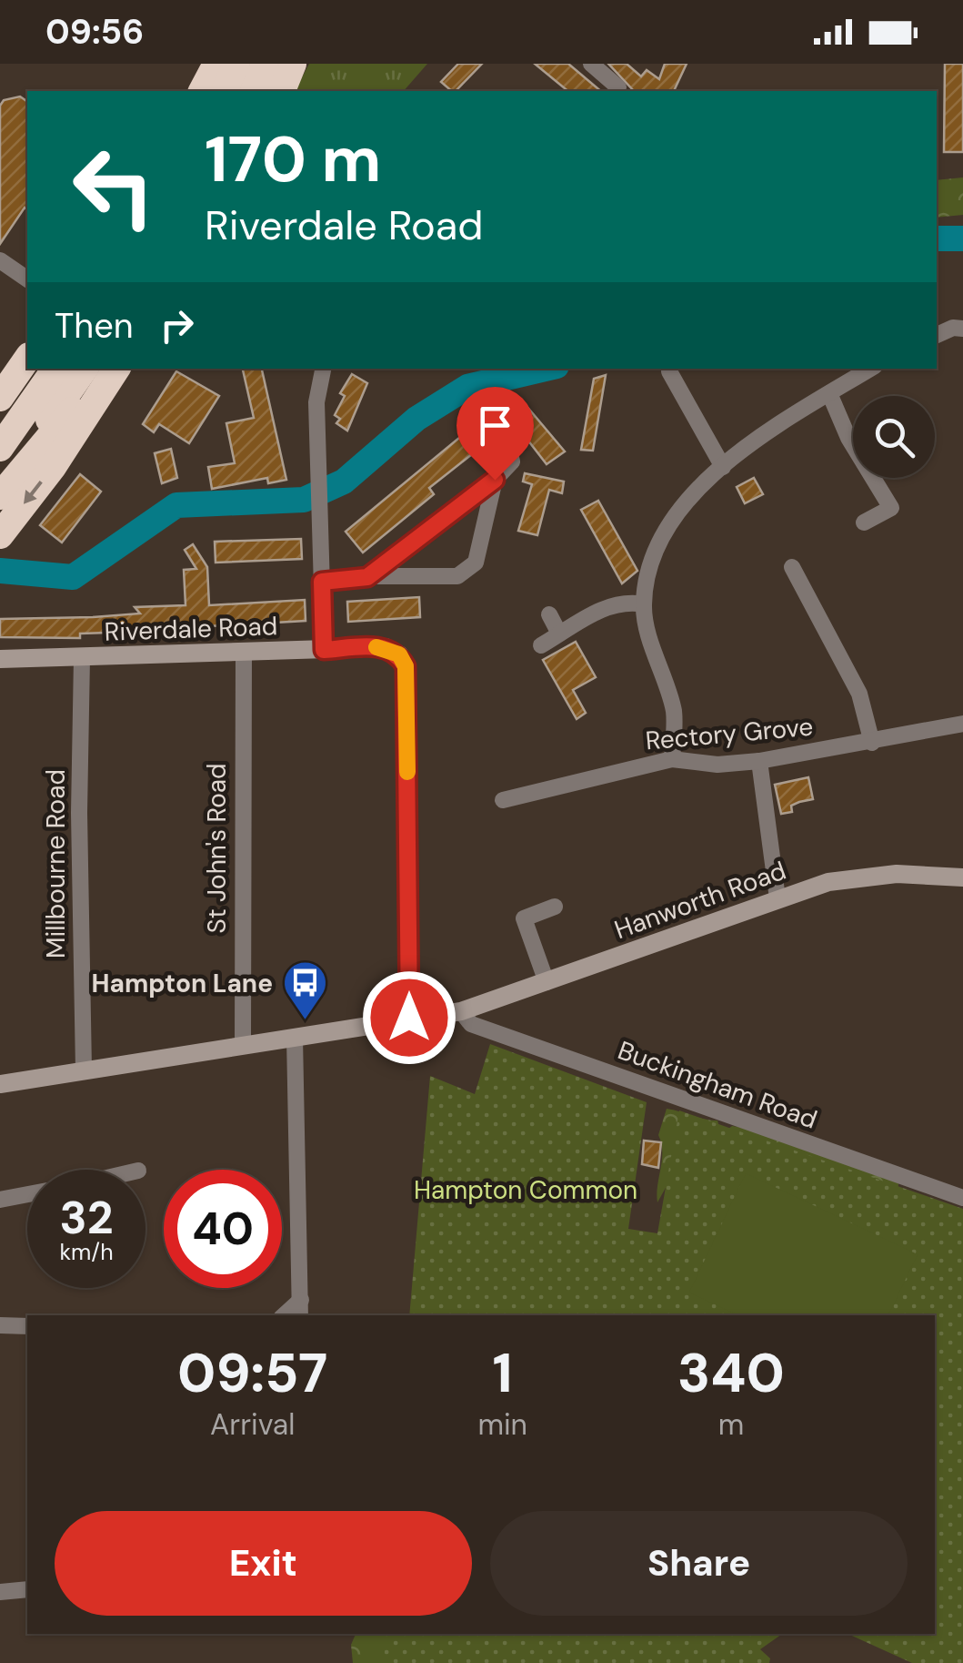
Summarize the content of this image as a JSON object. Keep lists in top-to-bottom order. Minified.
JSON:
{"streets":{"street":["Riverdale Road","Rectory Grove","St John's Road","Millbourne Road","Hanworth Road","Buckingham Road"]},"crossings":[["Riverdale Road","St John's Road"],["Riverdale Road","Millbourne Road"],["Hanworth Road","Buckingham Road"]],"parks":["Hampton Common"],"places":{"bus stop":["Hampton Lane"]},"page":{"status":"09:56","turn":["170 m","Riverdale Road"],"then":"Then","speed":"32 km/h","limit":"40","eta":["09:57","Arrival","1","min","340","m"],"buttons":["Exit","Share"]}}
